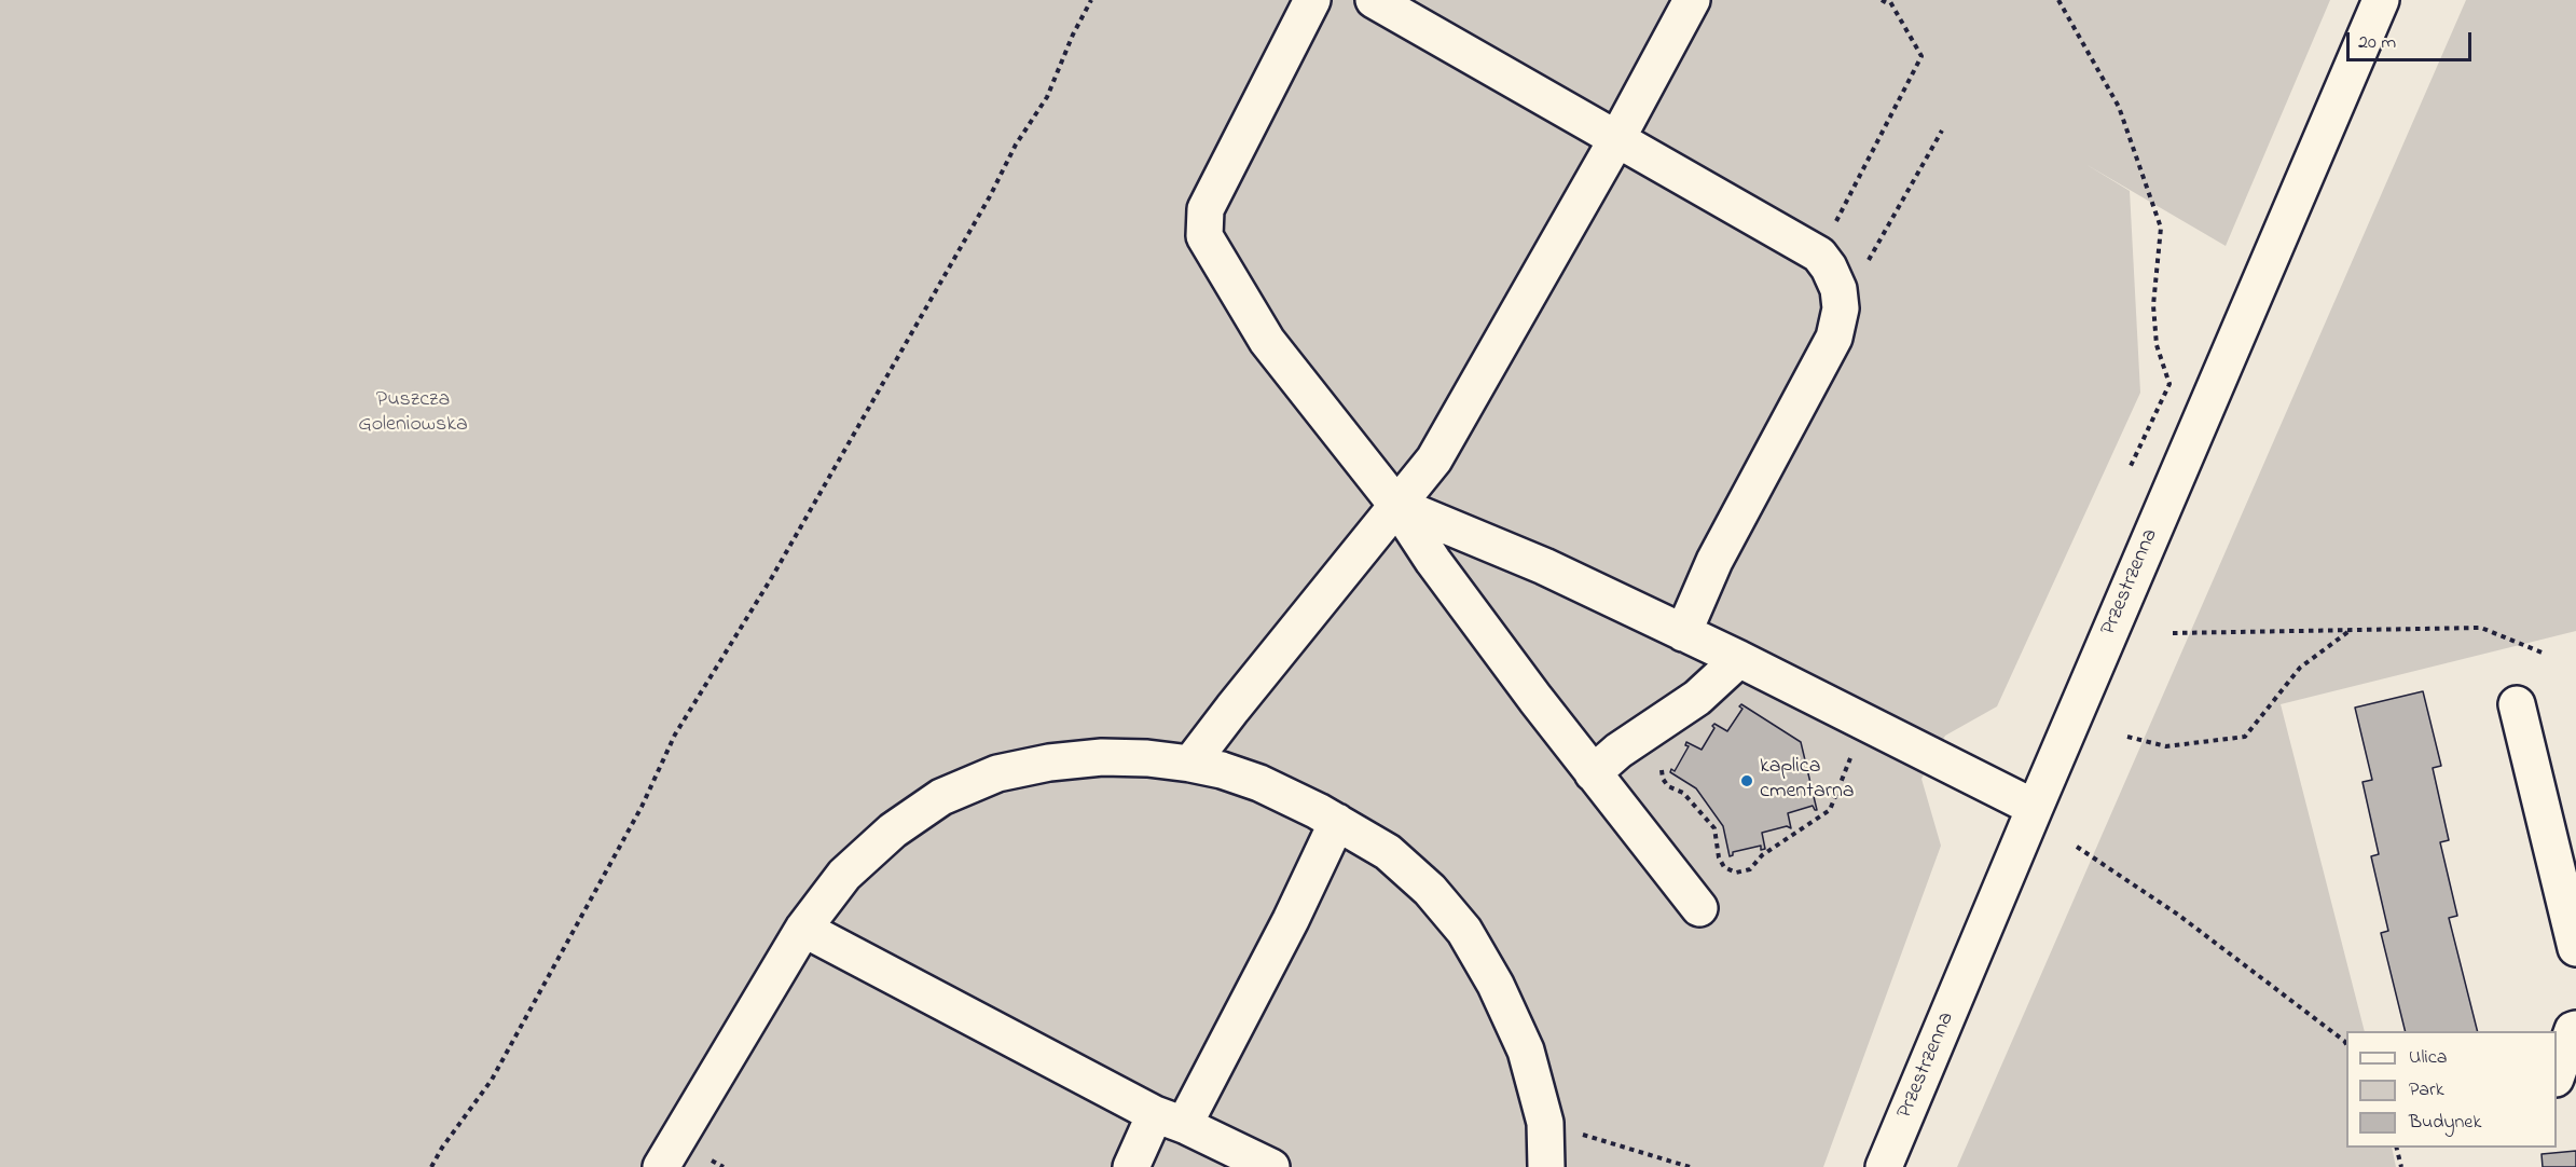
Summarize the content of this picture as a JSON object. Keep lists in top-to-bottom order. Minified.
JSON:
{"streets":{"street":["Przestrzenna"]},"parks":["Puszcza Goleniowska"],"places":["kaplica cmentarna"],"legend":["Ulica","Park","Budynek"],"scale_bar":"20 m"}
